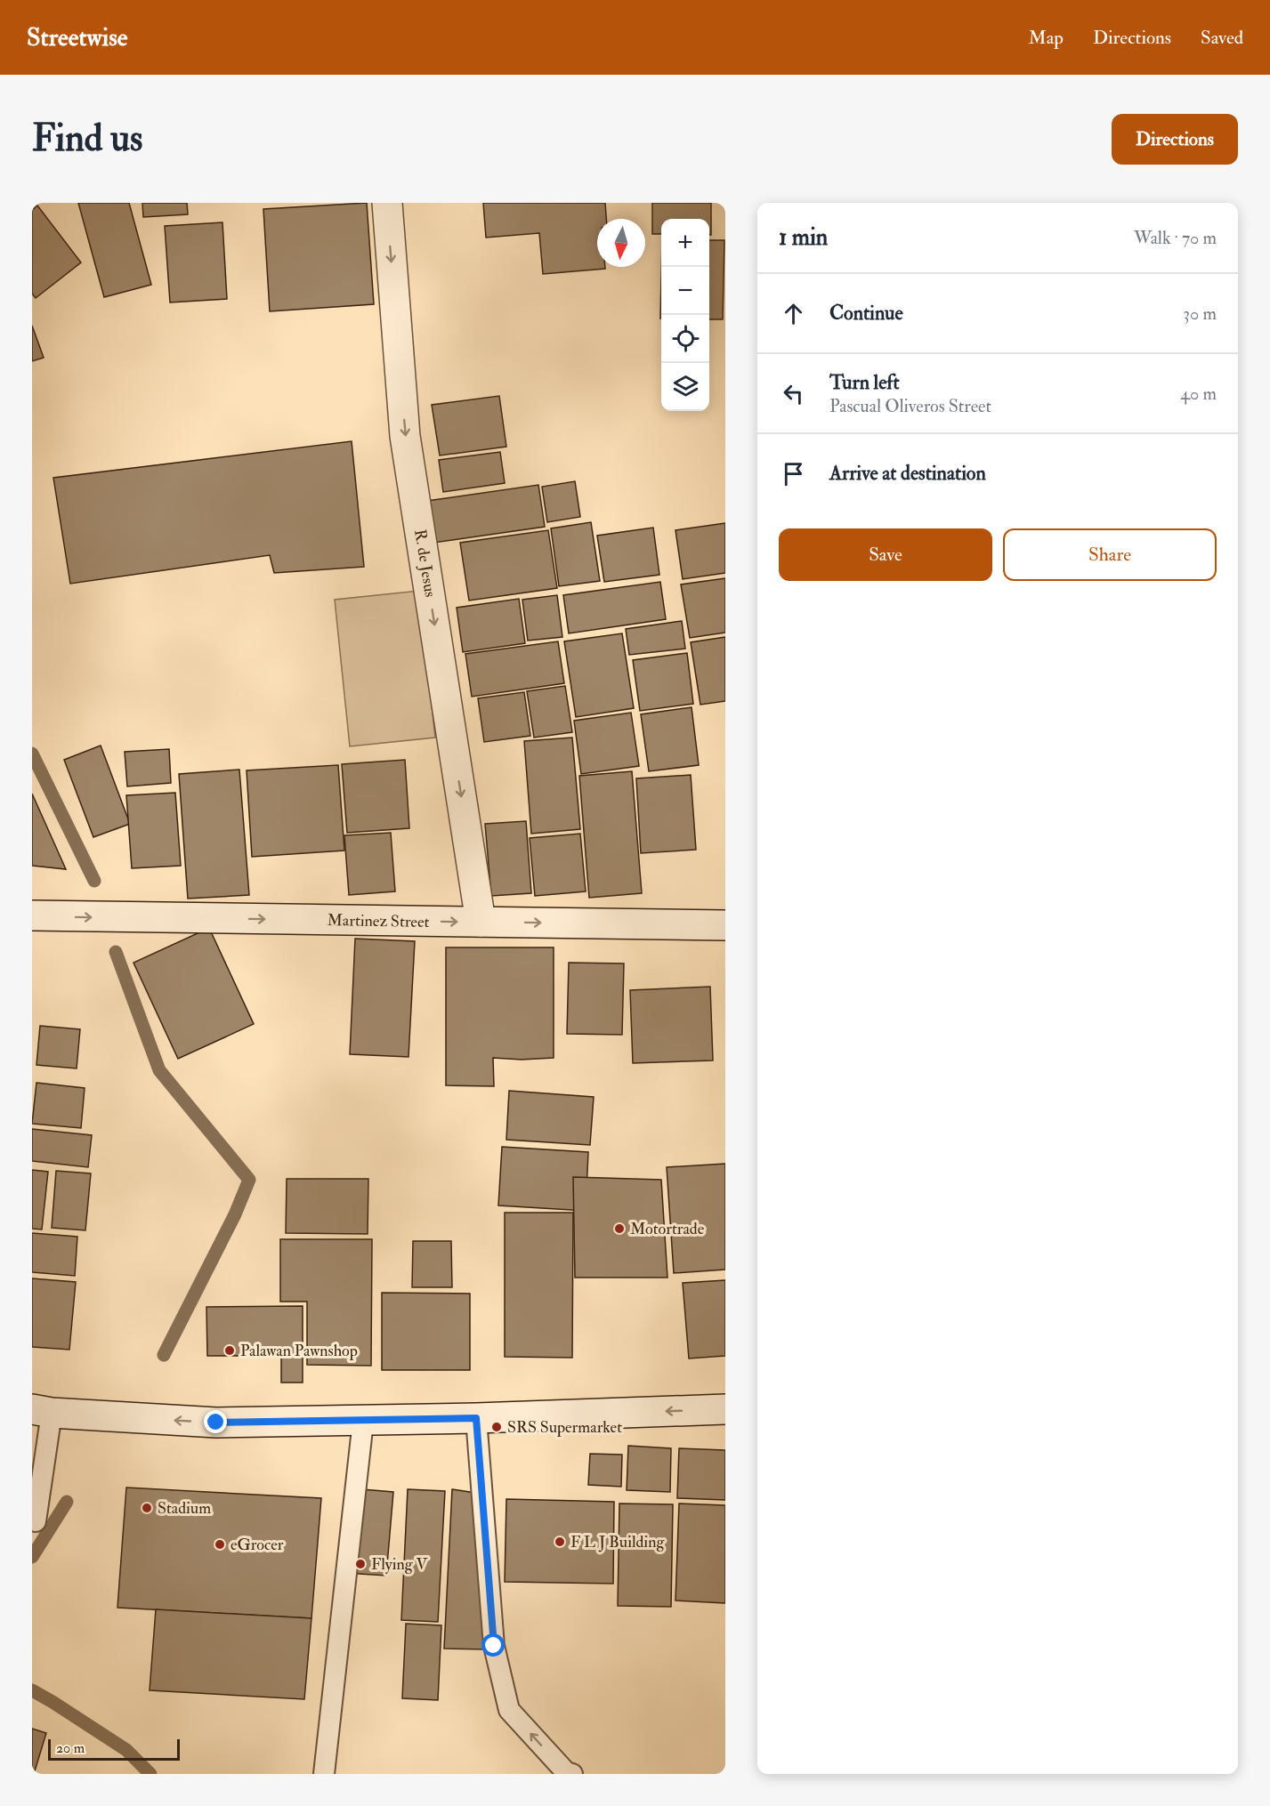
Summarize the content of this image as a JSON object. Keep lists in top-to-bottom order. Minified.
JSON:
{"streets":{"street":["R. de Jesus","Martinez Street"]},"crossings":[["R. de Jesus","Martinez Street"]],"one_way":["R. de Jesus","Martinez Street"],"places":["Motortrade","Palawan Pawnshop","SRS Supermarket","Stadium","F L J Building","eGrocer","Flying V"],"scale_bar":"20 m","north":"bottom","page":{"header":"Streetwise","nav":["Map","Directions","Saved"],"buttons":["Directions",["Save","Share"]],"title":"Find us","heading":["1 min","Walk · 70 m"],"map_buttons":["+","−"],"list":[["Continue","30 m"],["Turn left","Pascual Oliveros Street","40 m"],"Arrive at destination"],"scale":"20 m"}}
